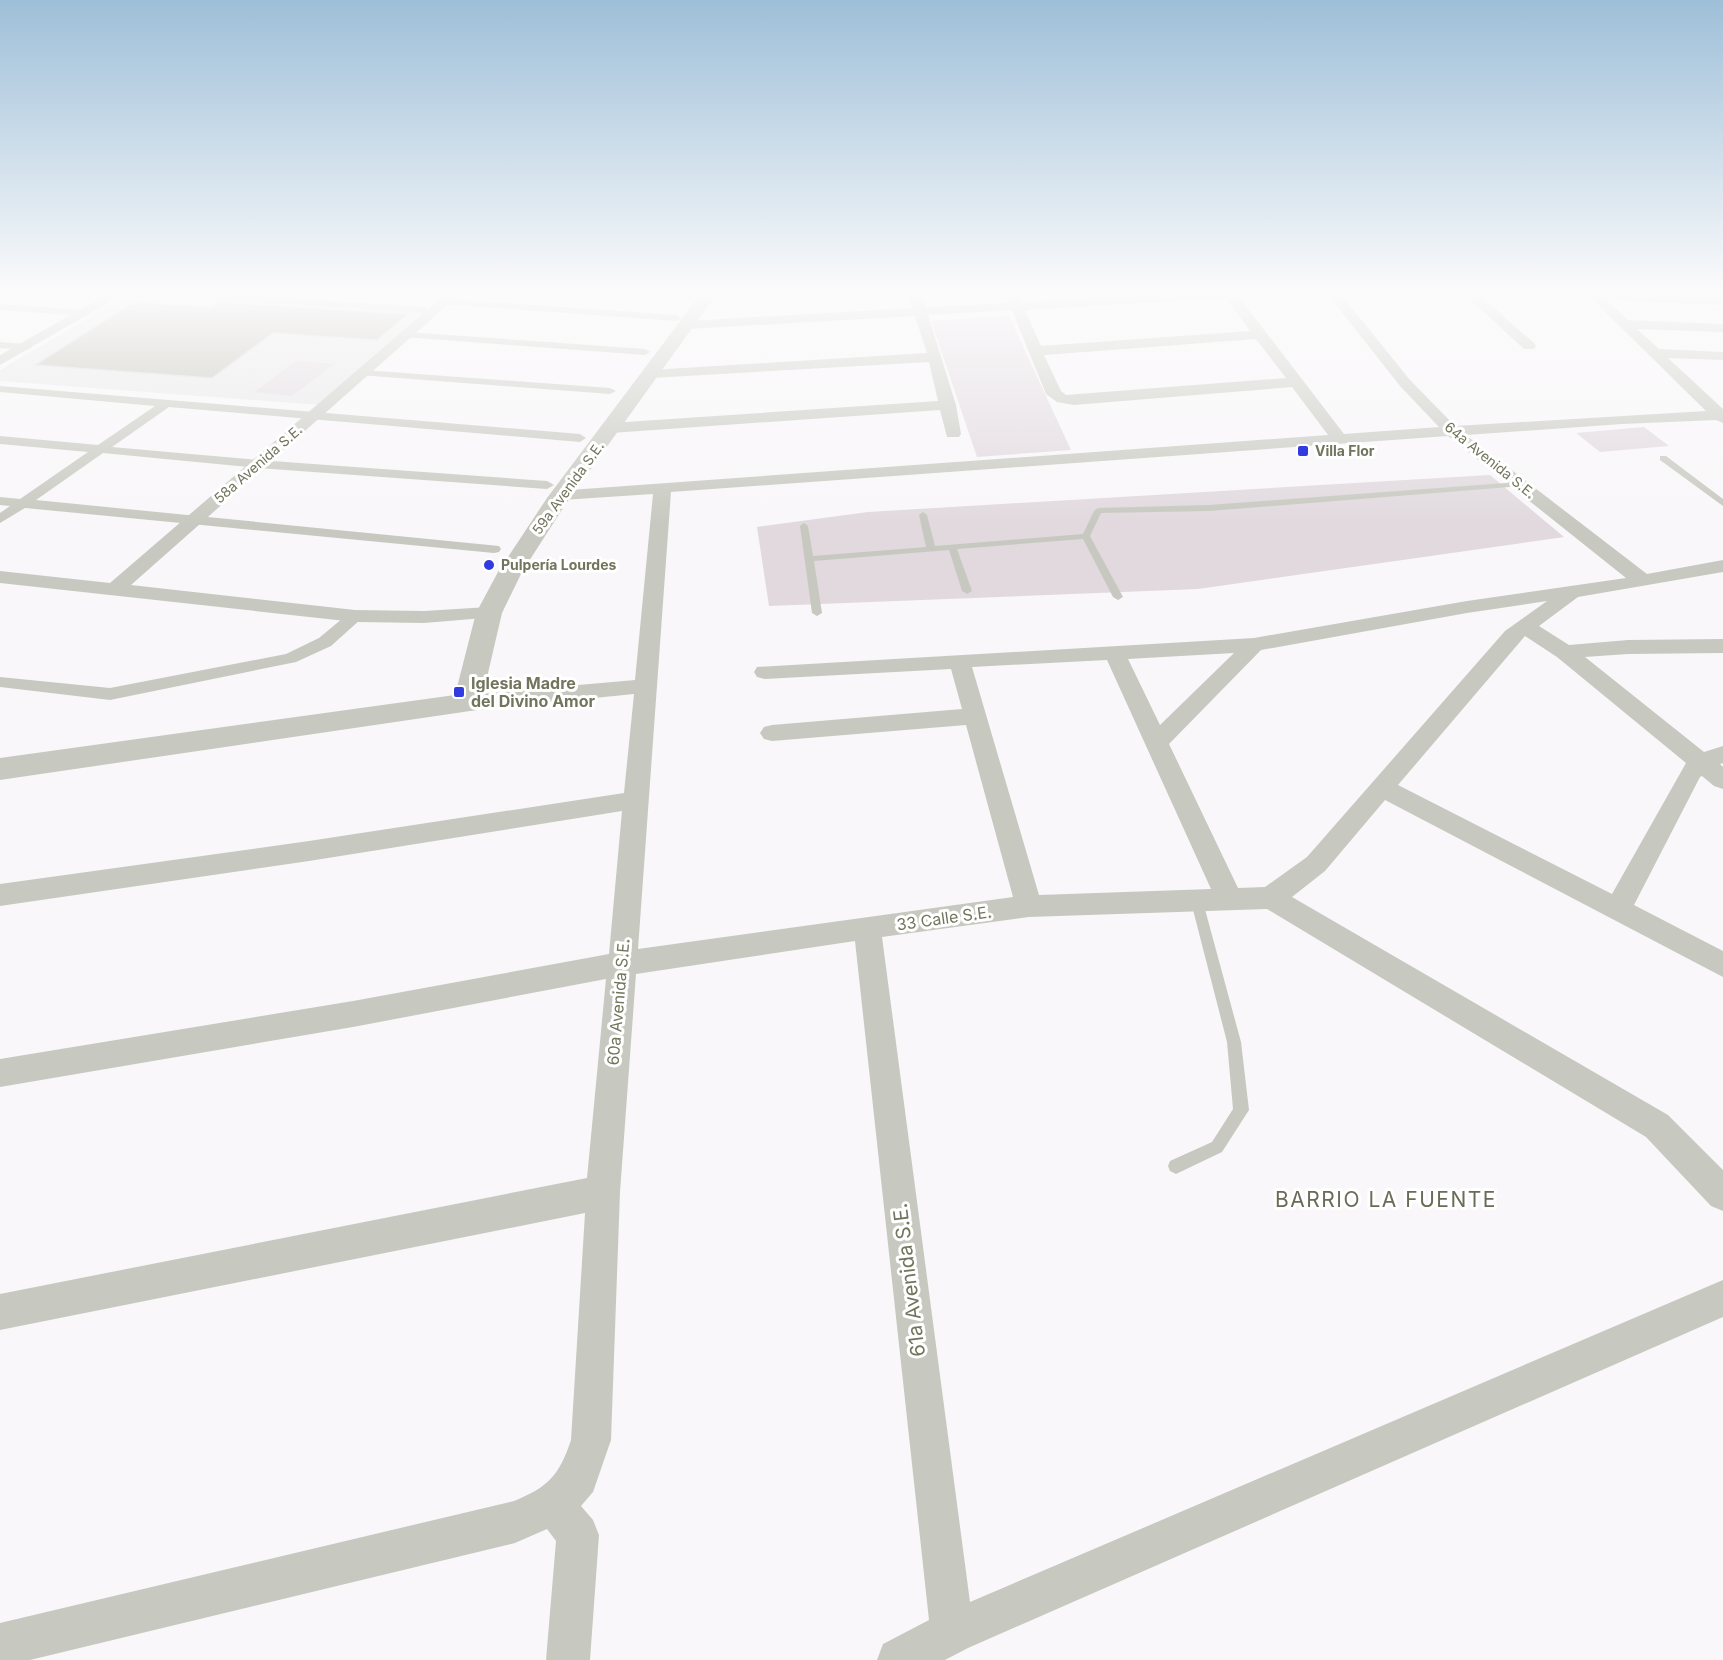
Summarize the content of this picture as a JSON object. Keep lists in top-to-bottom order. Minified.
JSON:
{"streets":{"street":["64a Avenida S.E.","58a Avenida S.E.","59a Avenida S.E.","33 Calle S.E.","60a Avenida S.E.","61a Avenida S.E."]},"crossings":[["33 Calle S.E.","60a Avenida S.E."],["33 Calle S.E.","61a Avenida S.E."]],"districts":["BARRIO LA FUENTE"],"places":{"transit":["Villa Flor","Iglesia Madre del Divino Amor"],"other":["Pulpería Lourdes"]}}
